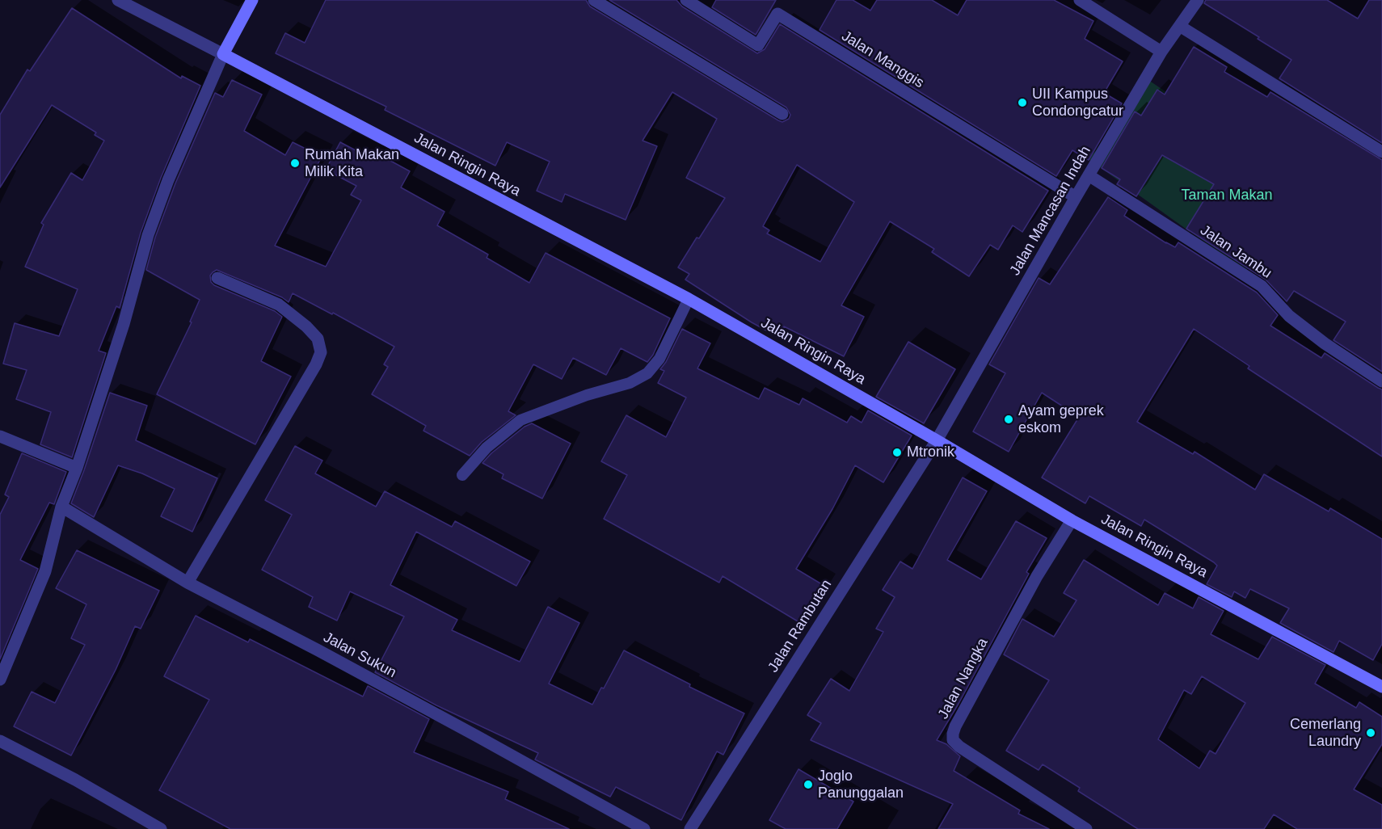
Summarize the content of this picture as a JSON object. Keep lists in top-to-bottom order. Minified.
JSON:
{"streets":{"main road":["Jalan Ringin Raya"],"street":["Jalan Manggis","Jalan Mancasan Indah","Jalan Jambu","Jalan Rambutan","Jalan Sukun","Jalan Nangka"]},"crossings":[["Jalan Manggis","Jalan Mancasan Indah"],["Jalan Ringin Raya","Jalan Mancasan Indah"],["Jalan Ringin Raya","Jalan Rambutan"],["Jalan Ringin Raya","Jalan Nangka"],["Jalan Mancasan Indah","Jalan Jambu"],["Jalan Mancasan Indah","Jalan Rambutan"]],"parks":["Taman Makan"],"places":["UII Kampus Condongcatur","Rumah Makan Milik Kita","Ayam geprek eskom","Mtronik","Cemerlang Laundry","Joglo Panunggalan"]}
